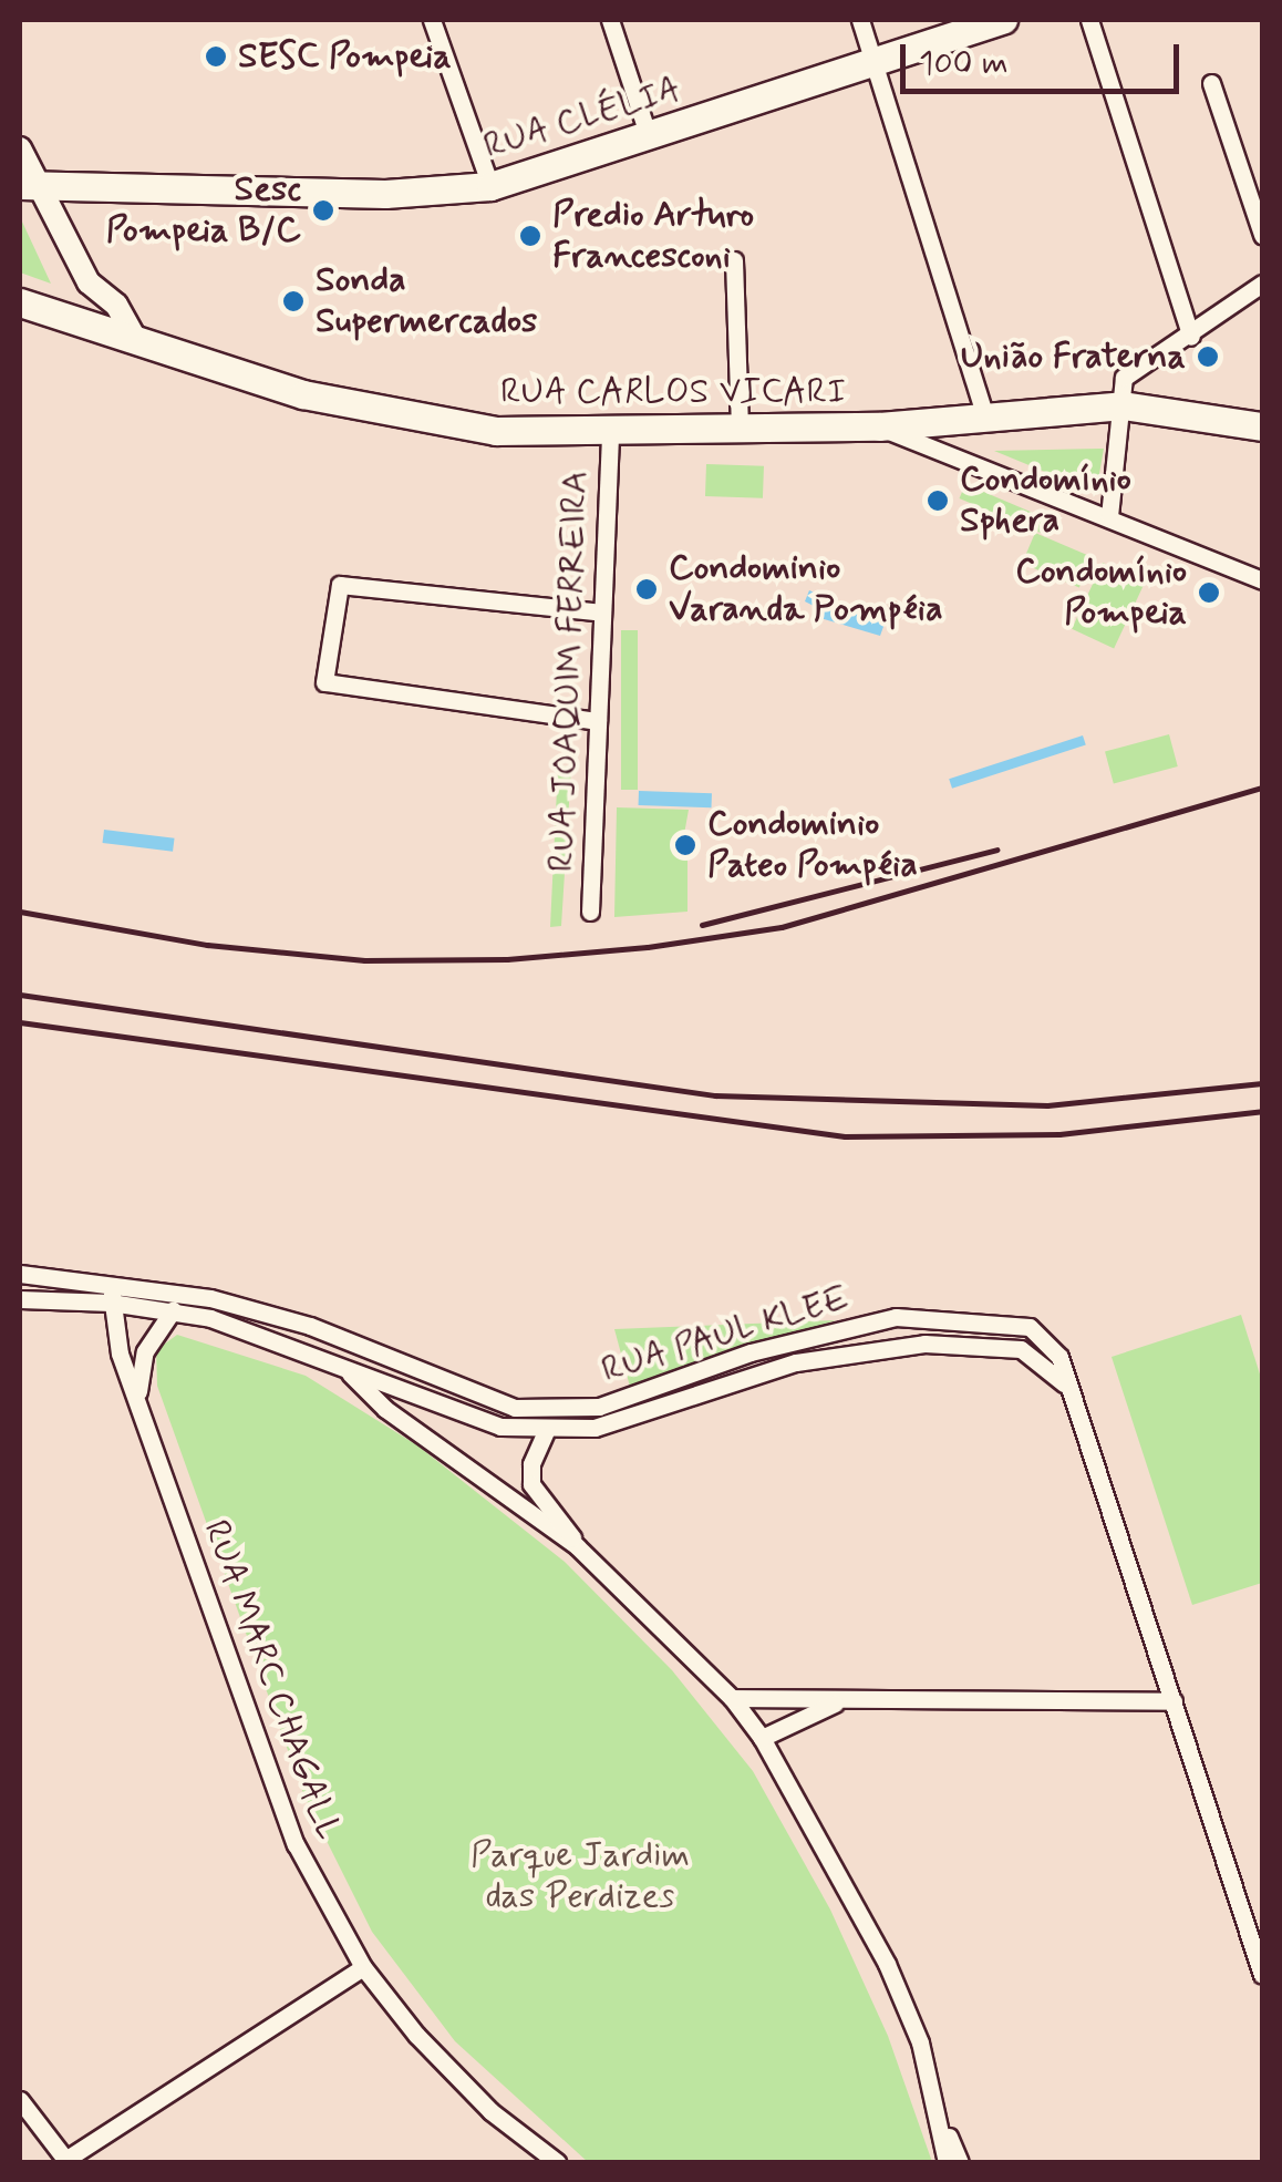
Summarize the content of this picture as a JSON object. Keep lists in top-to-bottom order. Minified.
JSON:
{"streets":{"main road":["RUA CLÉLIA","RUA CARLOS VICARI"],"street":["RUA JOAQUIM FERREIRA","RUA PAUL KLEE","RUA MARC CHAGALL"]},"crossings":[["RUA CARLOS VICARI","RUA JOAQUIM FERREIRA"],["RUA PAUL KLEE","RUA MARC CHAGALL"]],"parks":["Parque Jardim das Perdizes"],"places":["SESC Pompeia","Sesc Pompeia B/C","Predio Arturo Francesconi","Sonda Supermercados","União Fraterna","Condomínio Sphera","Condominio Varanda Pompéia","Condomínio Pompeia","Condominio Pateo Pompéia"],"scale_bar":"100 m"}
